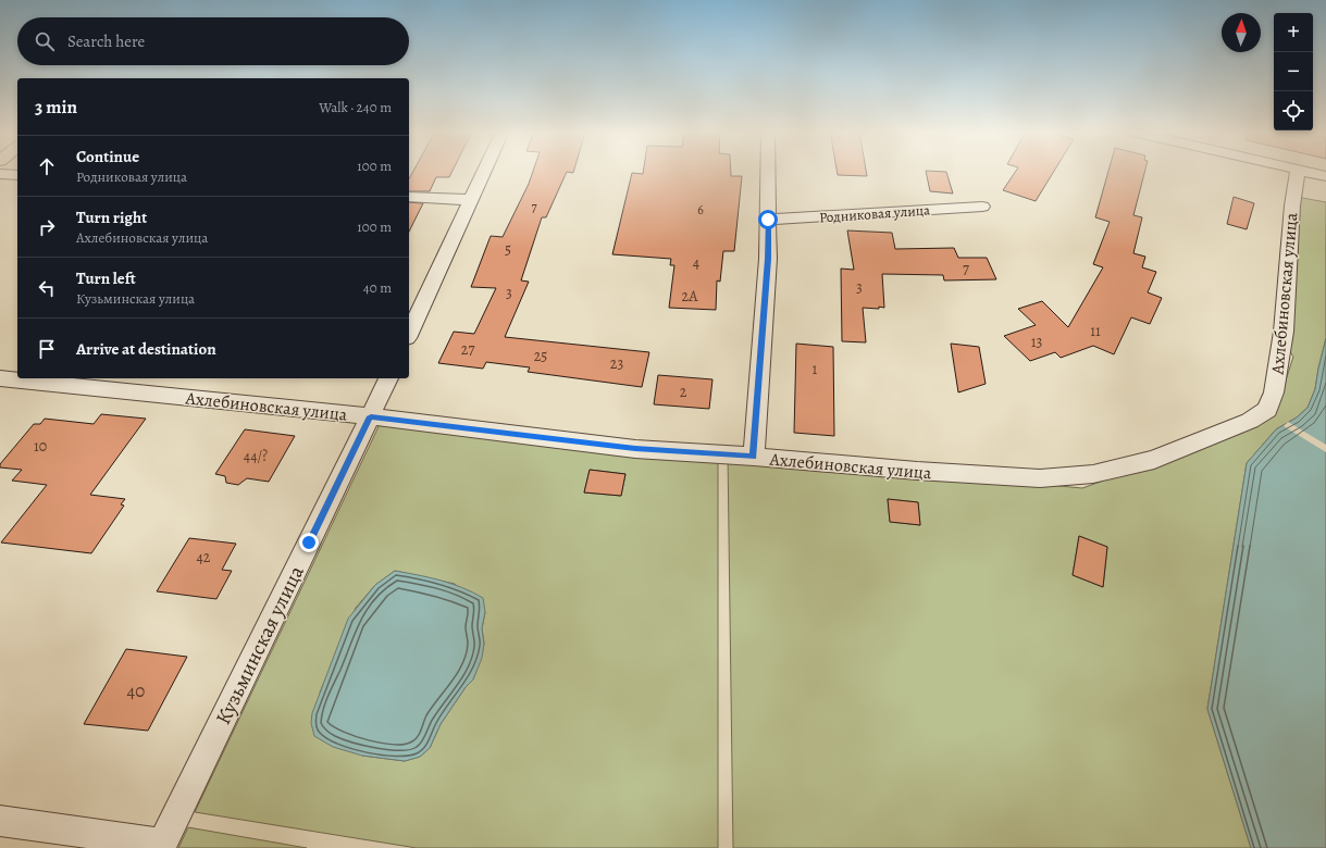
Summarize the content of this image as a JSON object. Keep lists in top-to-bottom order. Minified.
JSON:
{"streets":{"street":["Родниковая улица","Ахлебиновская улица","Кузьминская улица"]},"crossings":[["Ахлебиновская улица","Кузьминская улица"]],"house_numbers":["7","6","5","4","7","3","3","2А","11","13","27","25","23","1","2","10","44/?","42","40"],"north":"top","page":{"map_buttons":["+","−"],"search":"Search here","heading":["3 min","Walk · 240 m"],"list":[["Continue","Родниковая улица","100 m"],["Turn right","Ахлебиновская улица","100 m"],["Turn left","Кузьминская улица","40 m"],"Arrive at destination"]}}
